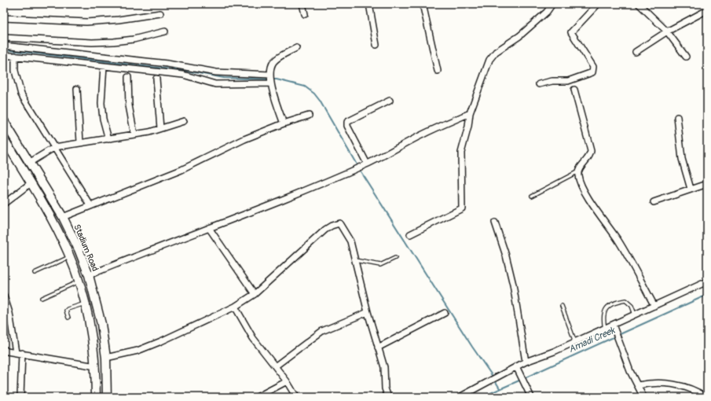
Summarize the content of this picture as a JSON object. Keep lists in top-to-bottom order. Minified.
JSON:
{"streets":{"main road":["Stadium Road"]},"water":["Amadi Creek"]}
